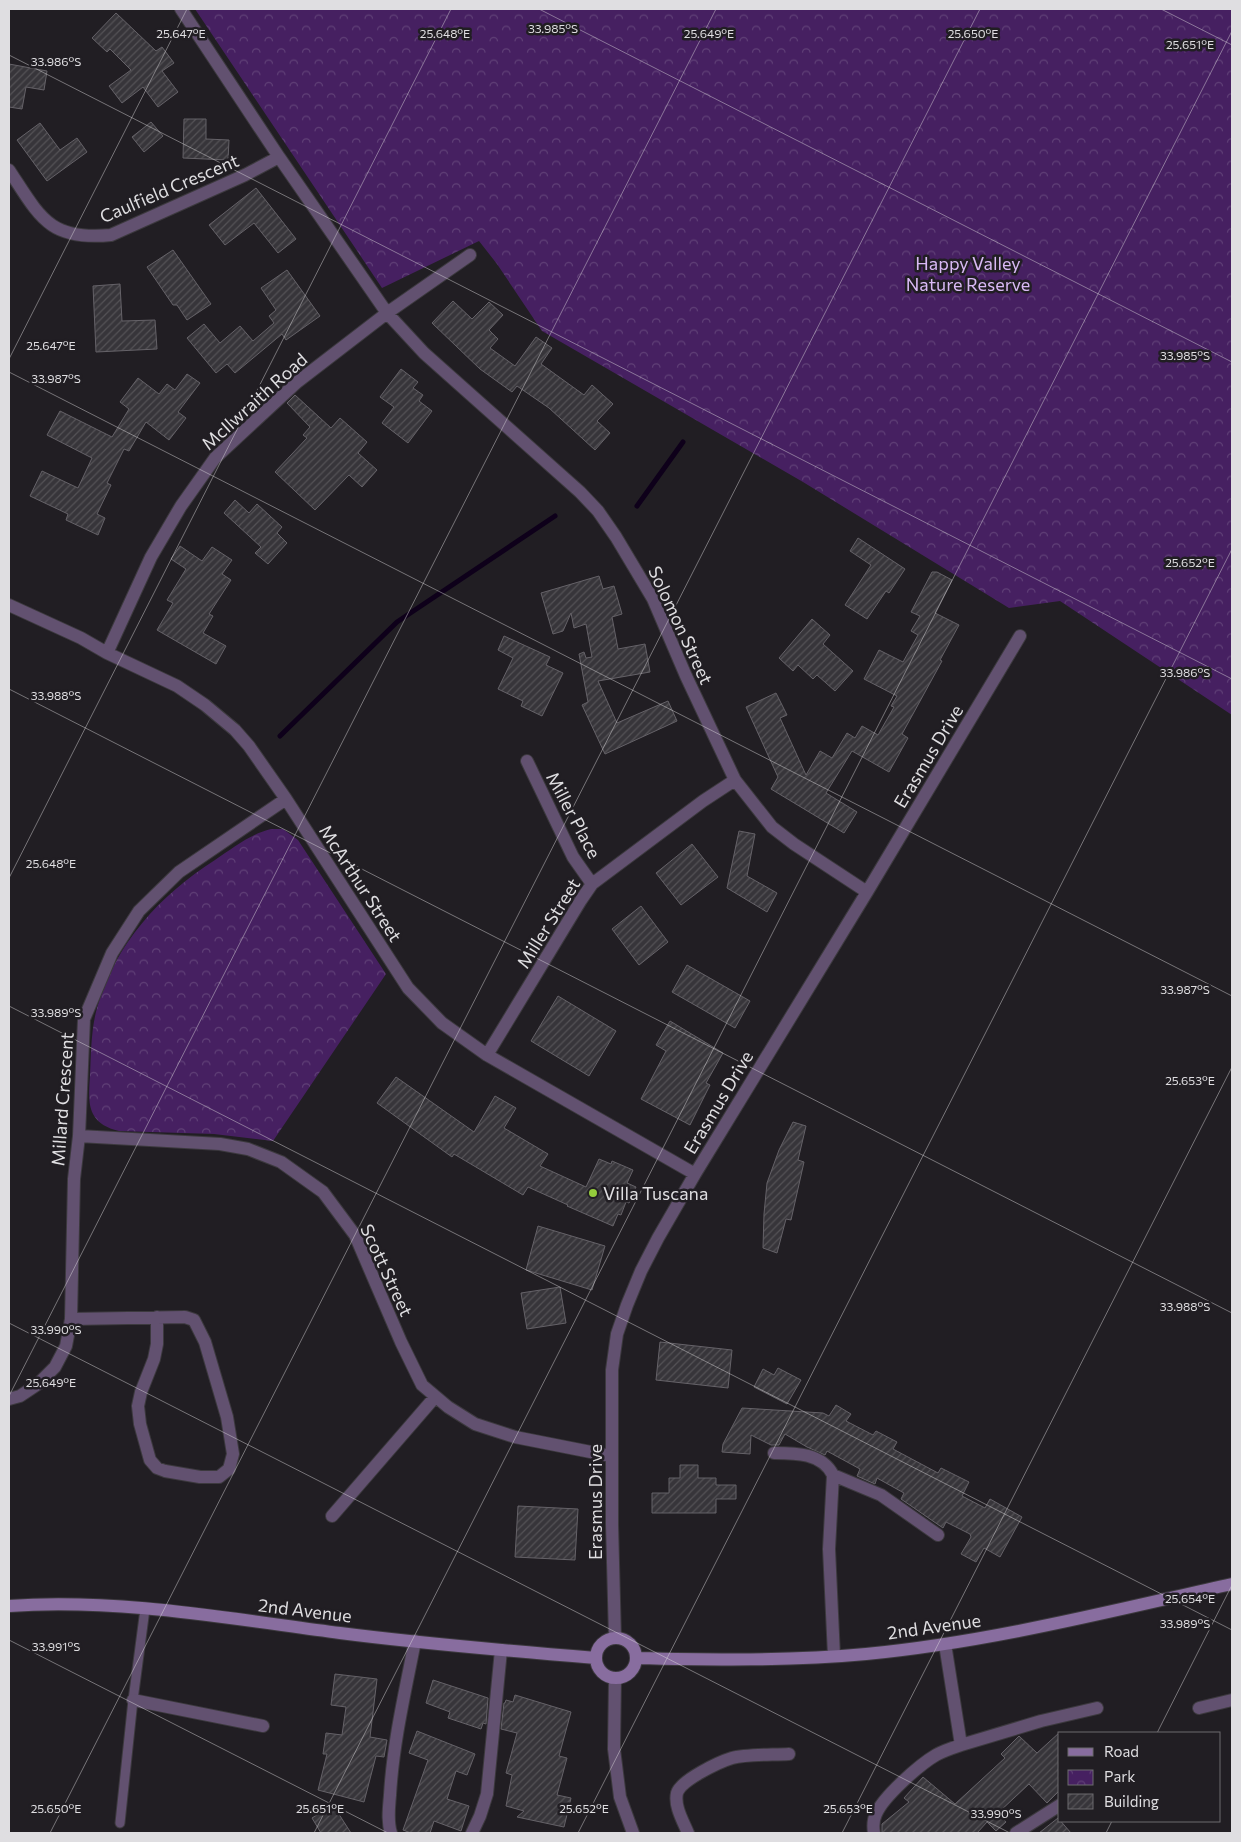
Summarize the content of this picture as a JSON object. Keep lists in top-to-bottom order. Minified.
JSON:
{"streets":{"street":["Caulfield Crescent","McIlwraith Road","Solomon Street","Erasmus Drive","Miller Place","McArthur Street","Miller Street","Millard Crescent","Scott Street","2nd Avenue"]},"crossings":[["McIlwraith Road","Solomon Street"],["McIlwraith Road","McArthur Street"],["Solomon Street","Erasmus Drive"],["Solomon Street","Miller Street"],["Erasmus Drive","McArthur Street"],["Erasmus Drive","Scott Street"],["Erasmus Drive","2nd Avenue"],["Miller Place","Miller Street"],["McArthur Street","Miller Street"],["McArthur Street","Millard Crescent"],["Millard Crescent","Scott Street"]],"parks":["Happy Valley Nature Reserve"],"places":["Villa Tuscana"],"legend":["Road","Park","Building"],"coordinates":["33.985°S","25.647°E","25.648°E","25.649°E","25.650°E","25.651°E","33.986°S","33.987°S","25.652°E","33.988°S","33.989°S","25.653°E","33.990°S","25.654°E","33.991°S"]}
